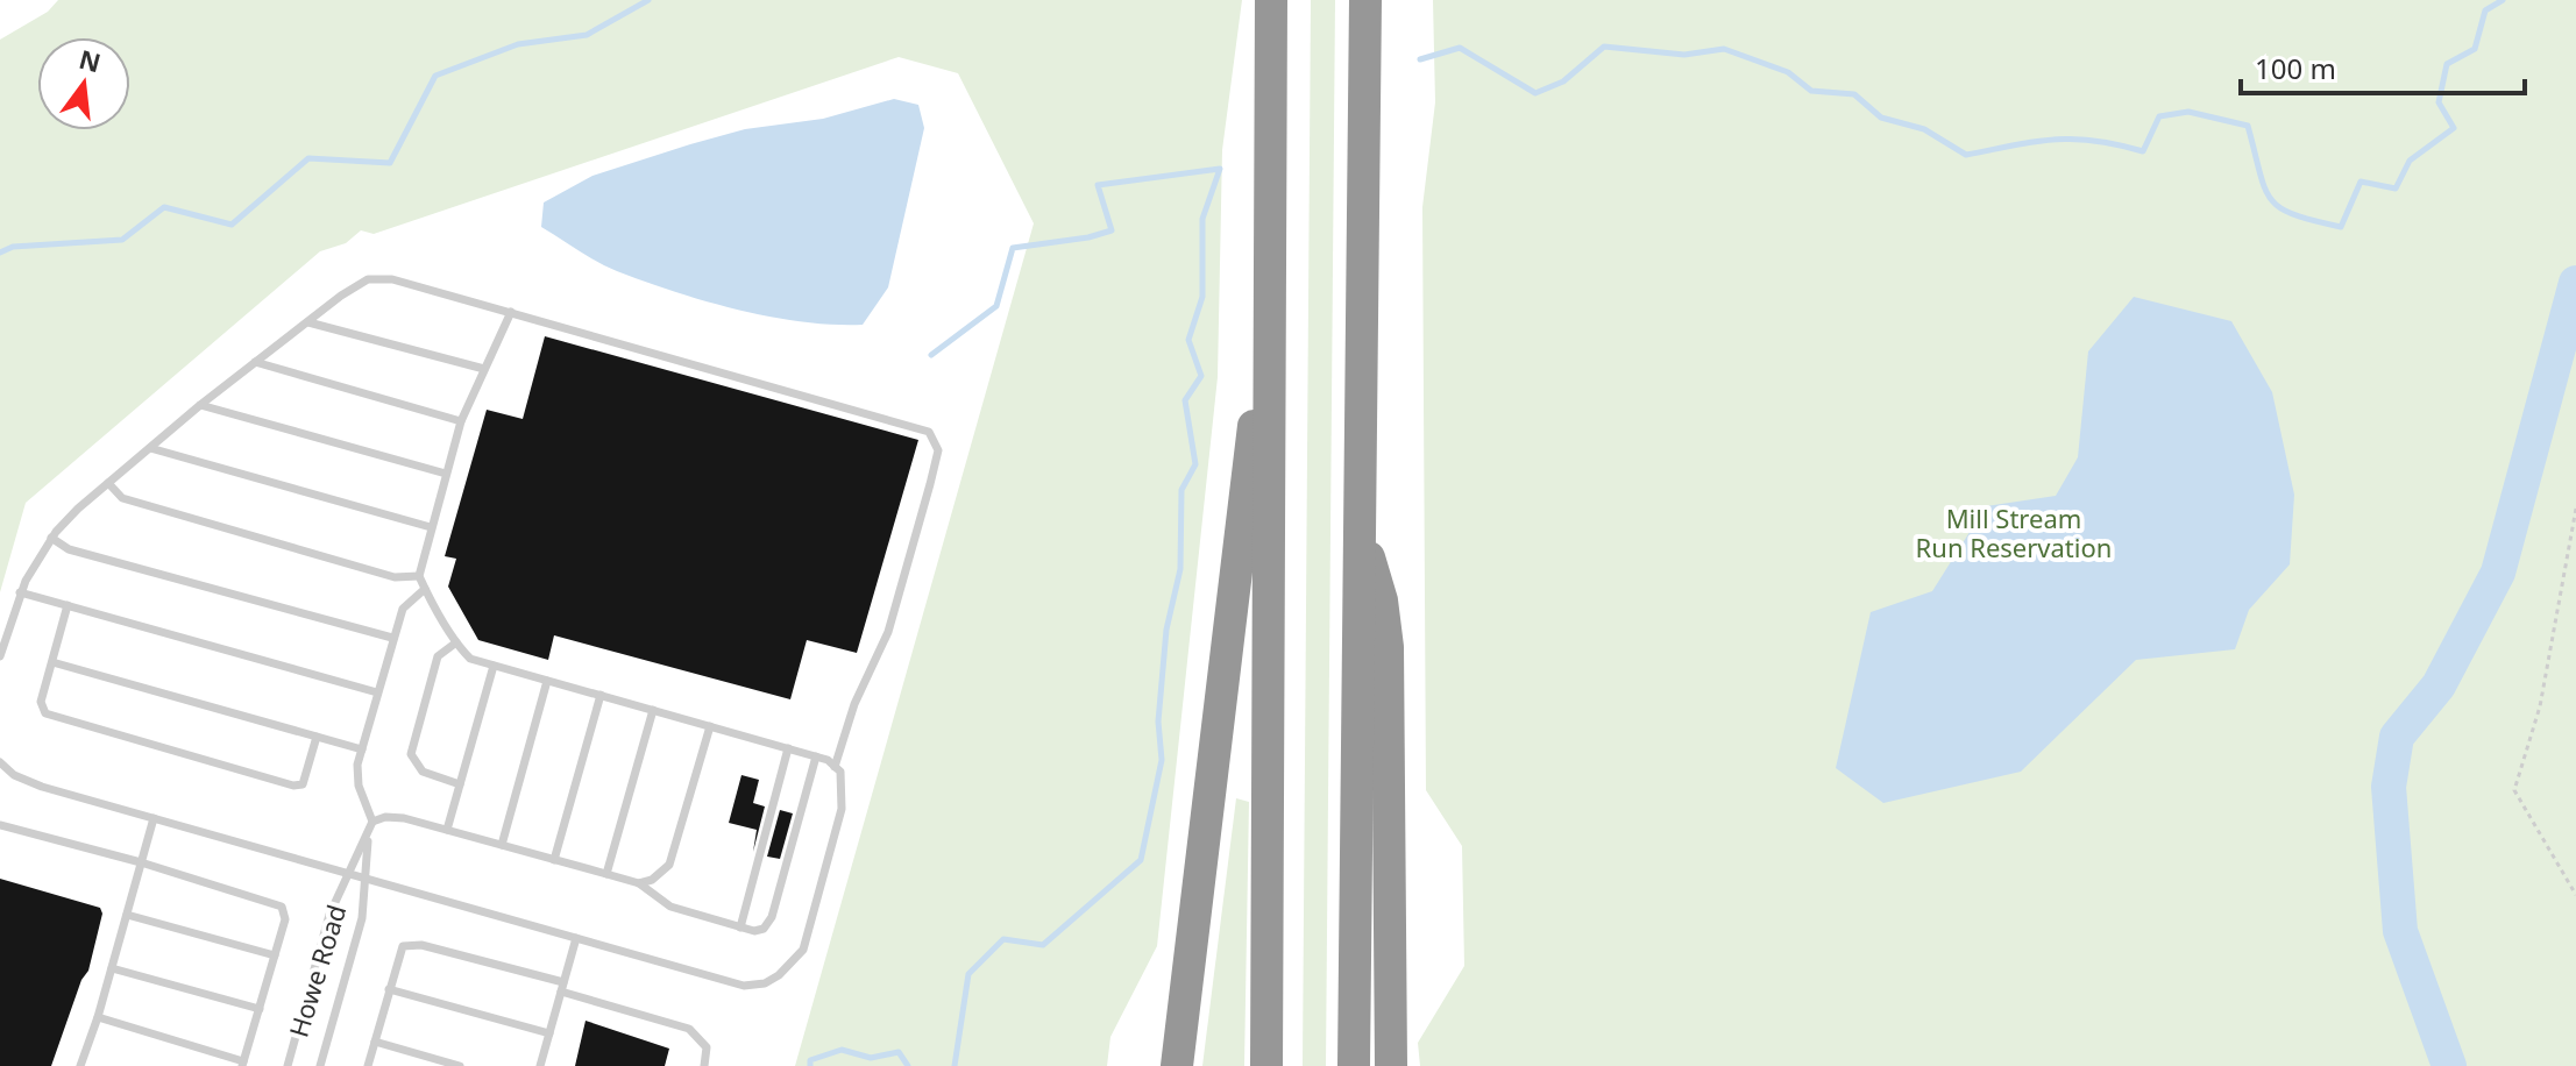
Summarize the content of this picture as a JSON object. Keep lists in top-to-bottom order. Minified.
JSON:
{"streets":{"lane":["Howe Road"]},"parks":["Mill Stream Run Reservation"],"scale_bar":"100 m","north":"top"}
